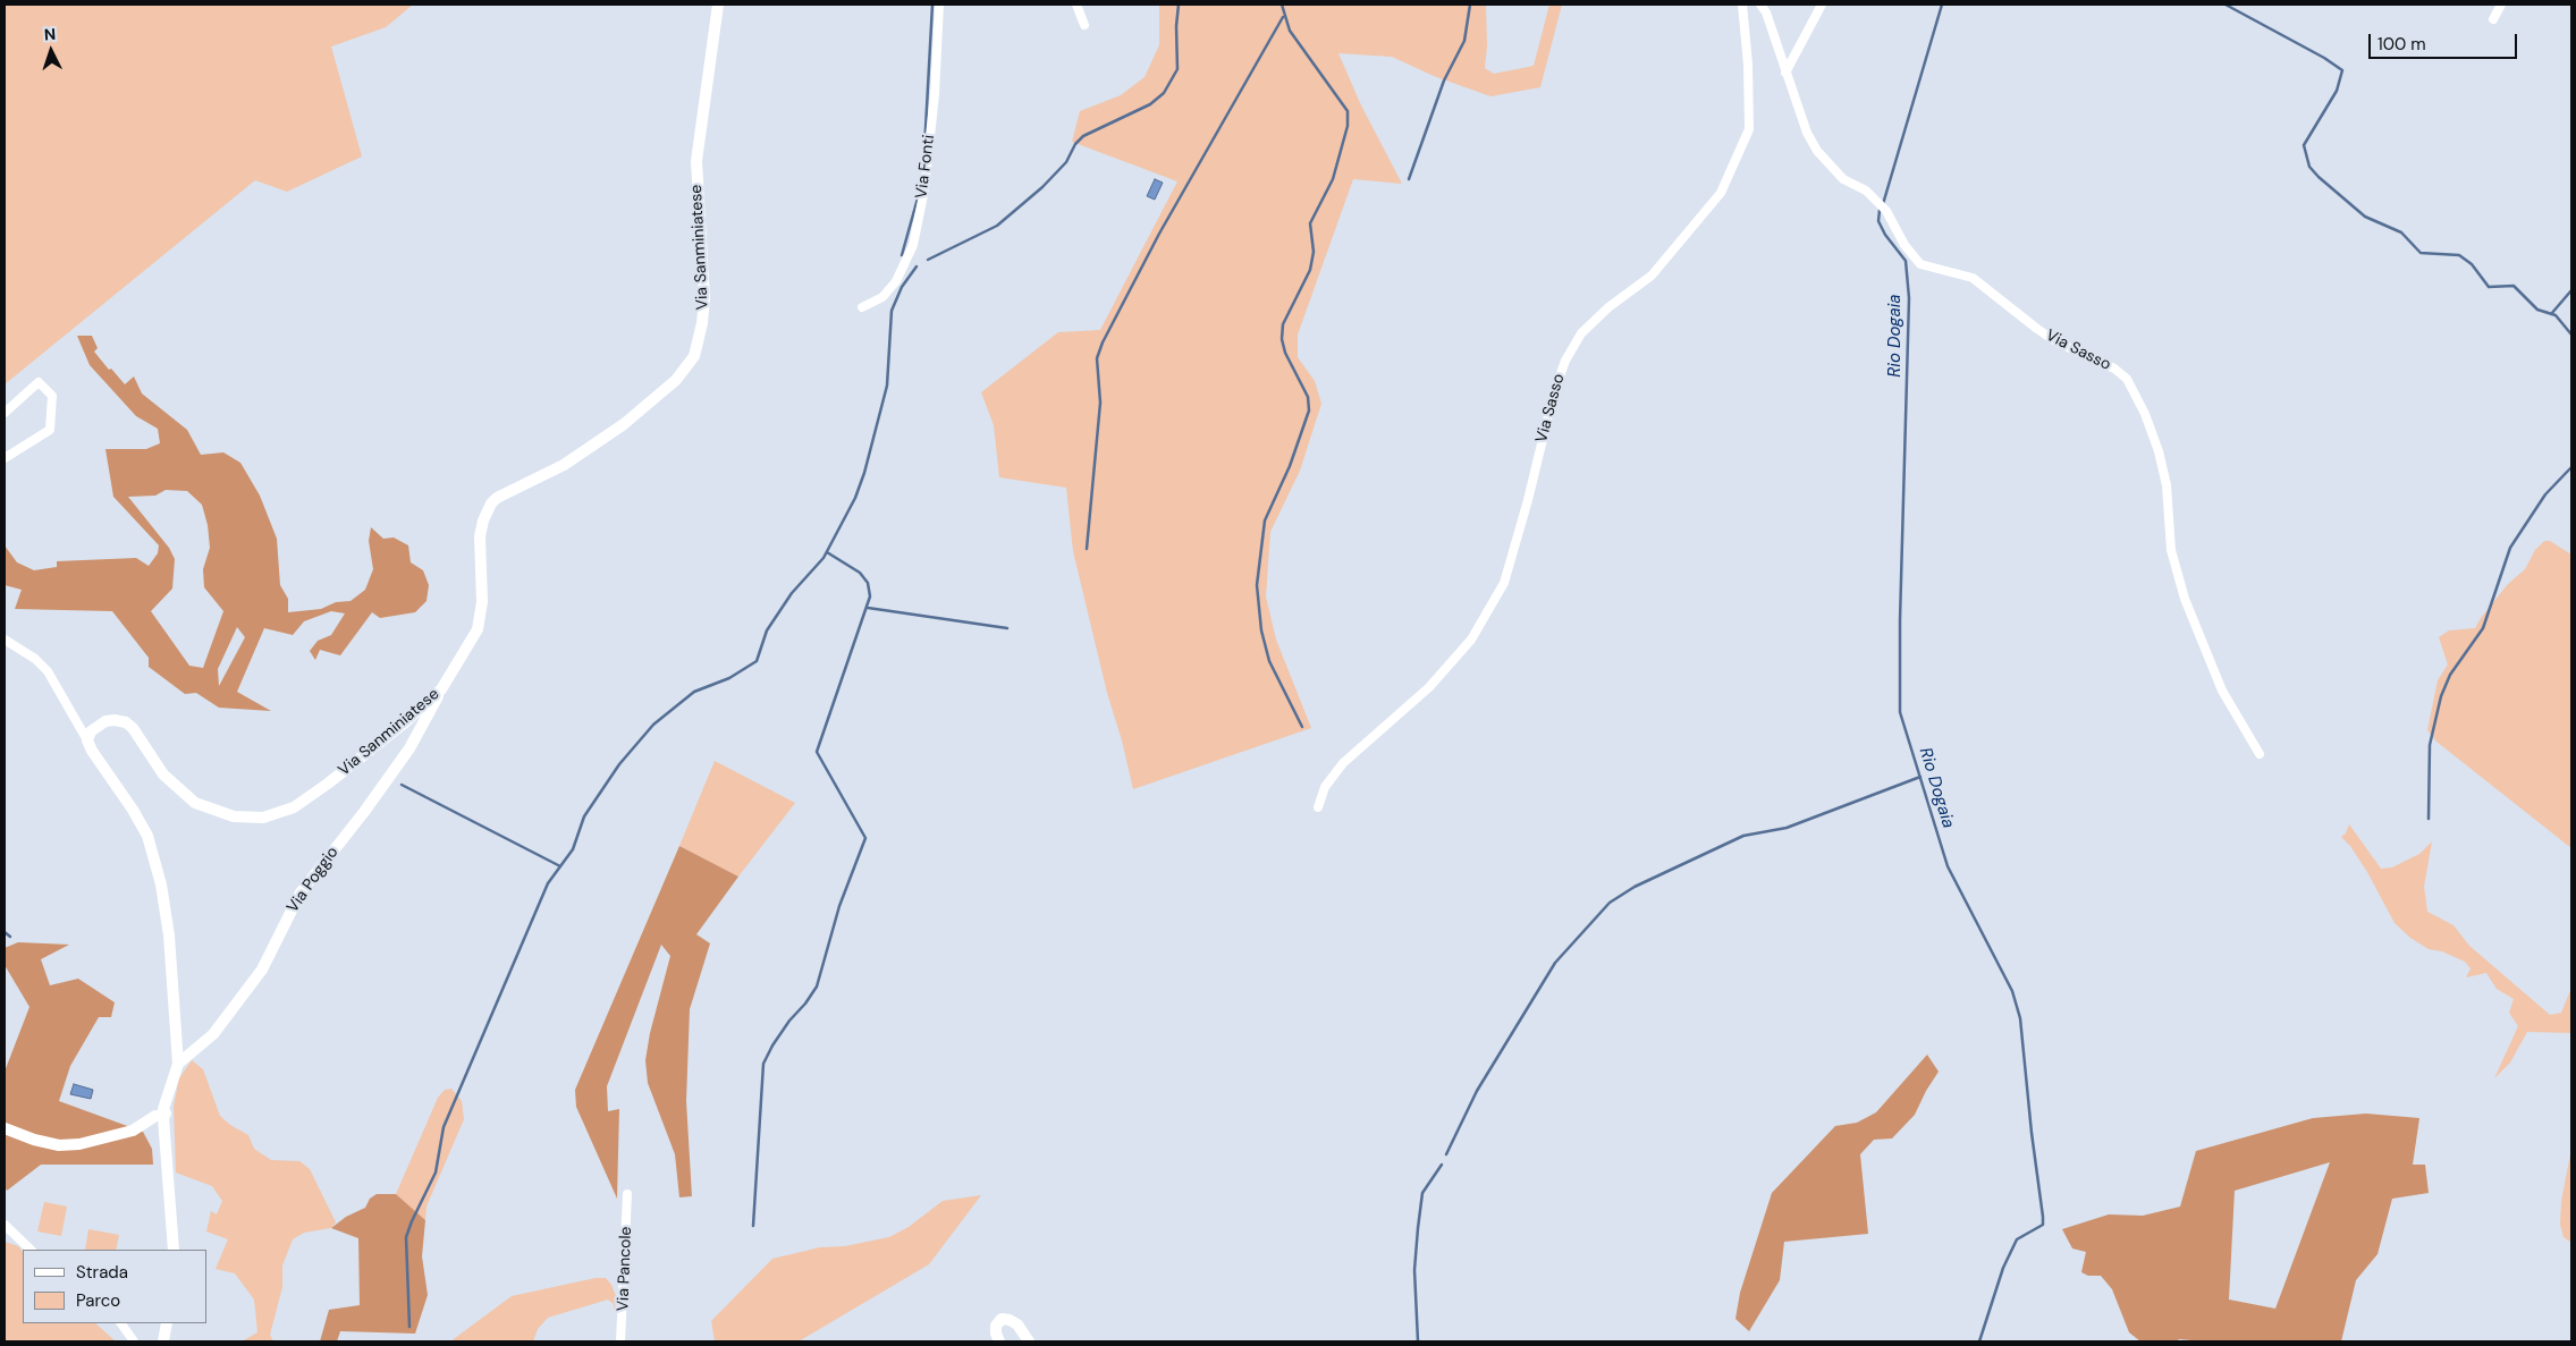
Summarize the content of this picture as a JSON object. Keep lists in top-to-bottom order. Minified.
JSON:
{"streets":{"main road":["Via Sanminiatese","Via Poggio"],"street":["Via Fonti","Via Sasso","Via Pancole"]},"crossings":[["Via Sanminiatese","Via Poggio"]],"water":["Rio Dogaia"],"legend":["Strada","Parco"],"scale_bar":"100 m","north":"top"}
